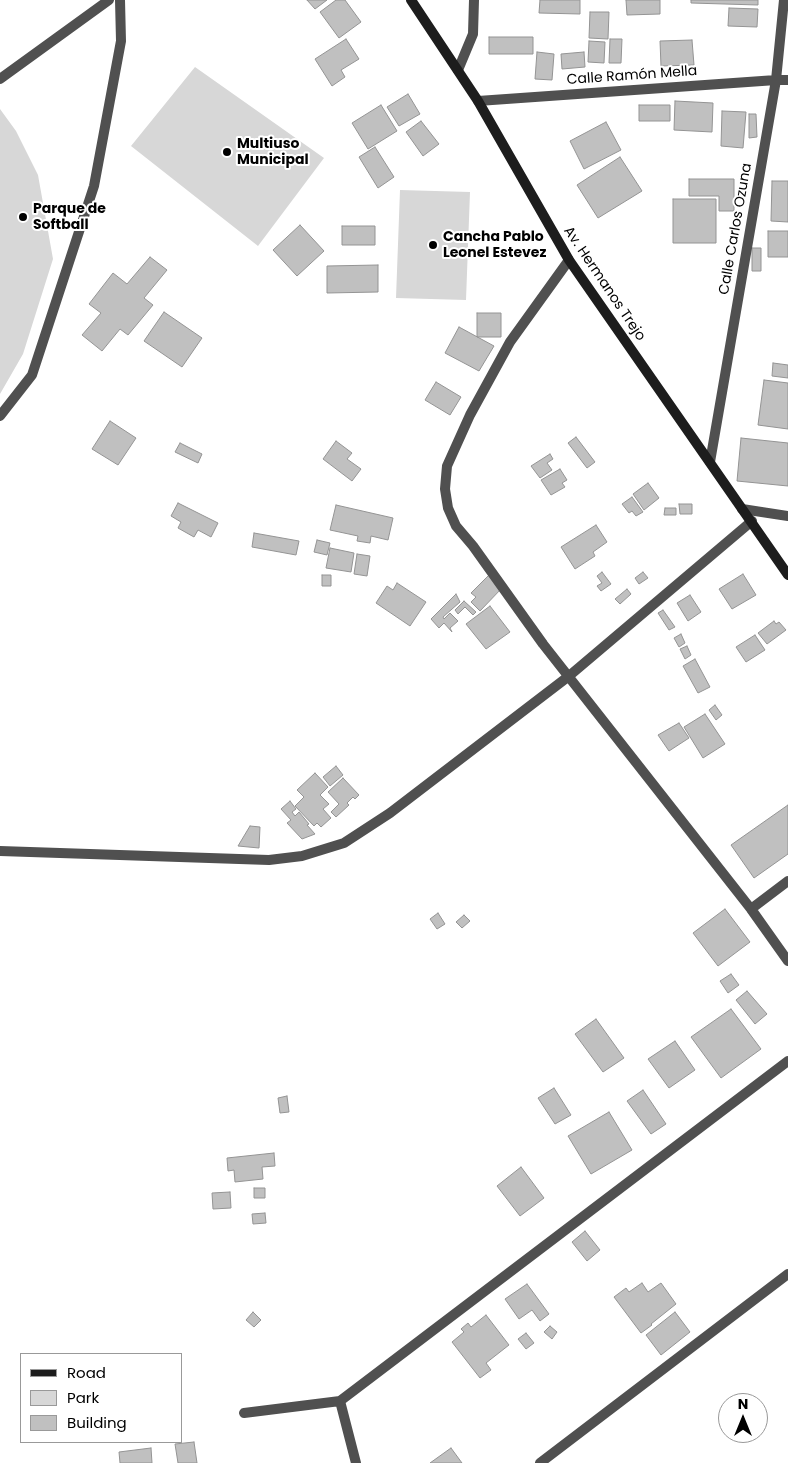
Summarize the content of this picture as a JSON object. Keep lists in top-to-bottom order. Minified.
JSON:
{"streets":{"main road":["Av. Hermanos Trejo"],"street":["Calle Ramón Mella","Calle Carlos Ozuna"]},"crossings":[["Calle Ramón Mella","Calle Carlos Ozuna"],["Calle Ramón Mella","Av. Hermanos Trejo"],["Calle Carlos Ozuna","Av. Hermanos Trejo"]],"places":["Multiuso Municipal","Parque de Softball","Cancha Pablo Leonel Estevez"],"legend":["Road","Park","Building"],"north":"top"}
